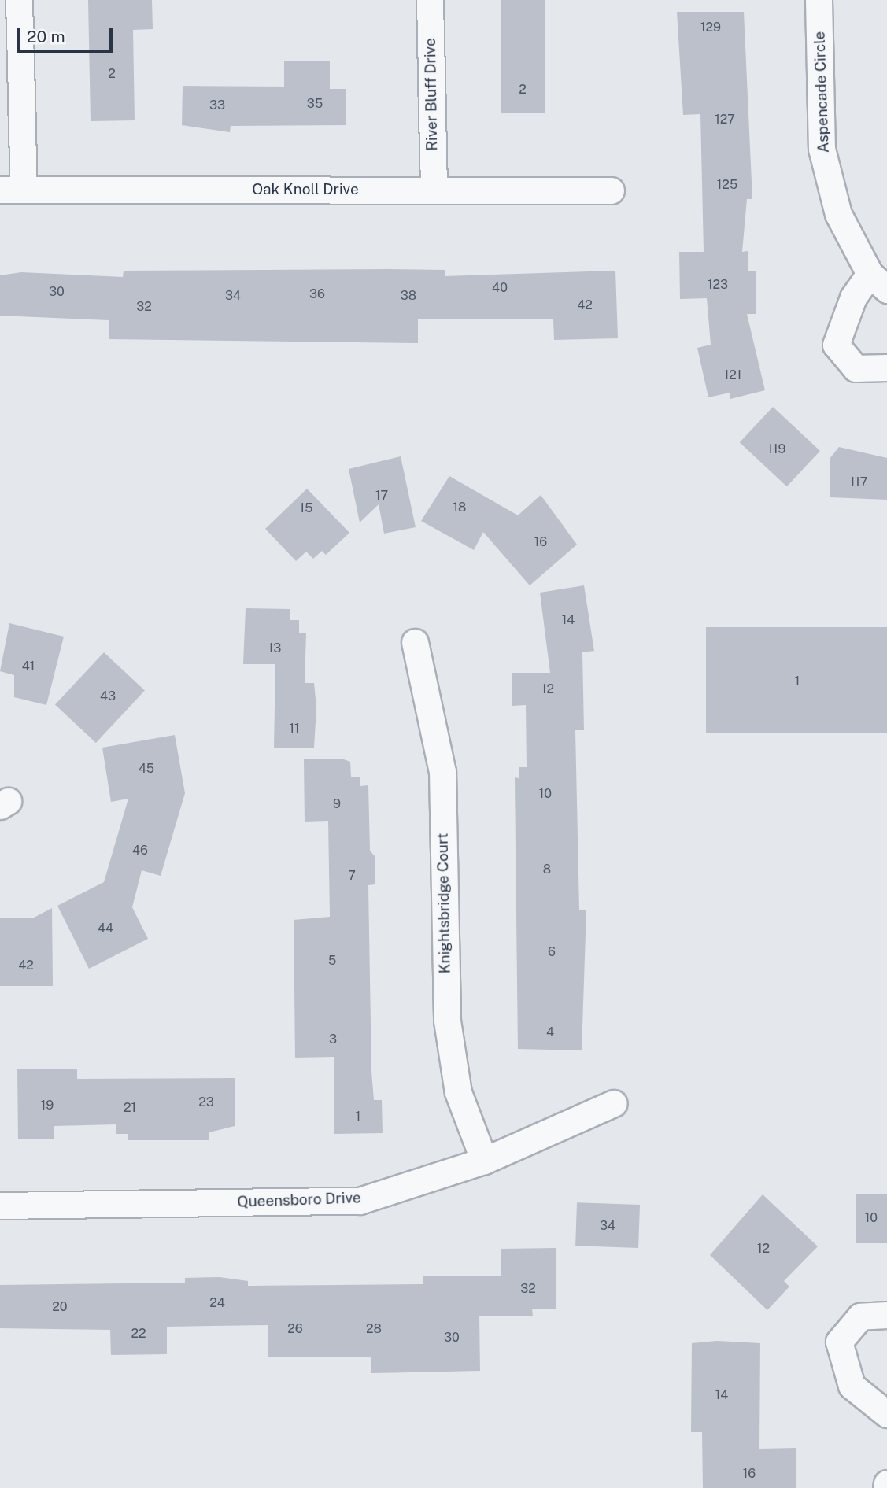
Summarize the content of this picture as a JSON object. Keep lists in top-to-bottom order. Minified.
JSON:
{"streets":{"street":["Aspencade Circle","River Bluff Drive","Oak Knoll Drive","Knightsbridge Court","Queensboro Drive"]},"crossings":[["River Bluff Drive","Oak Knoll Drive"],["Knightsbridge Court","Queensboro Drive"]],"house_numbers":["129","2","2","35","33","127","125","123","40","30","36","34","38","42","32","121","119","117","17","18","15","16","14","13","41","1","12","43","11","45","10","9","46","8","7","44","6","5","42","4","3","23","19","21","1","10","34","12","32","24","20","26","28","22","30","14","16"],"scale_bar":"20 m"}
